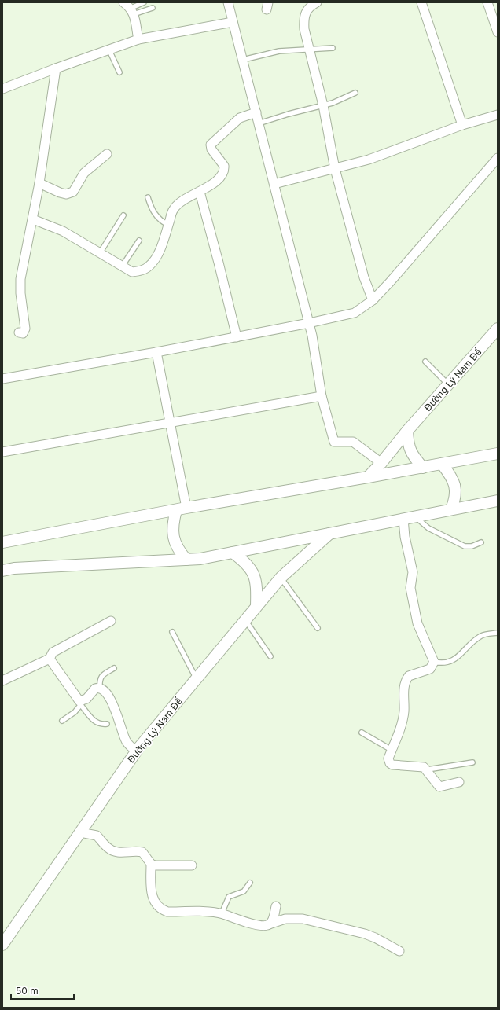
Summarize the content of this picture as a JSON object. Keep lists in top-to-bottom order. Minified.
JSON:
{"streets":{"street":["Đường Lý Nam Đế"]},"scale_bar":"50 m"}
